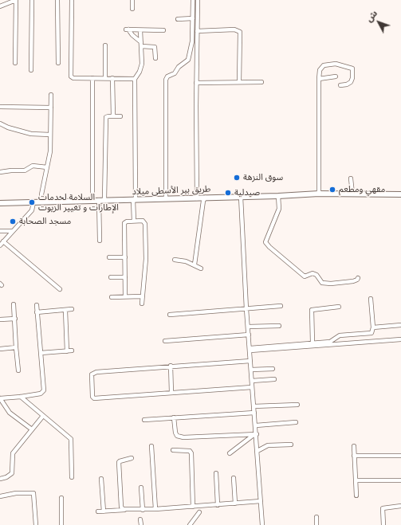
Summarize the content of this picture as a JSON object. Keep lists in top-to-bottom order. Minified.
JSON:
{"streets":{"main road":["طريق بير الأسطى ميلاد"]},"places":["سوق النزهة","مقهي ومطعم","صيدلية","السلامة لخدمات الإطارات و تغيير الزيوت","مسجد الصحابة"],"north":"top left"}
